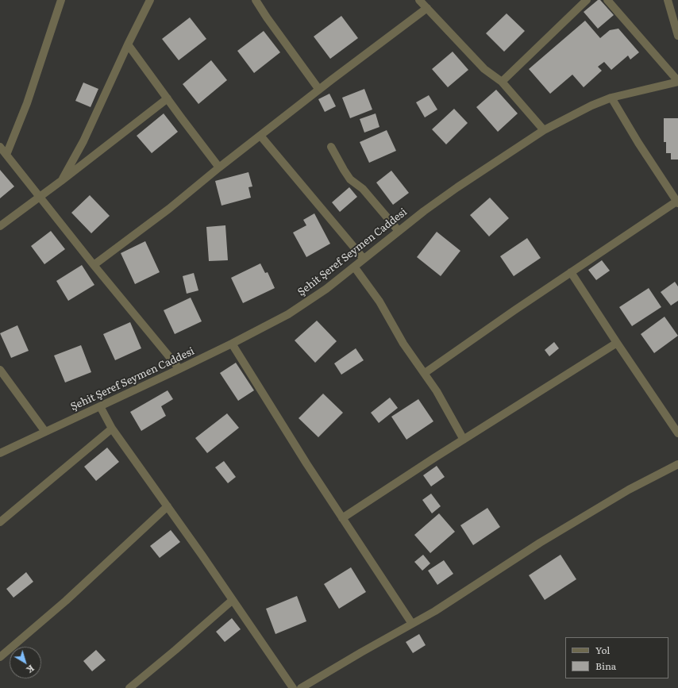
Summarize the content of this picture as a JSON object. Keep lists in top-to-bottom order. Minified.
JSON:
{"streets":{"street":["Şehit Şeref Seymen Caddesi"]},"legend":["Yol","Bina"],"north":"bottom right"}
